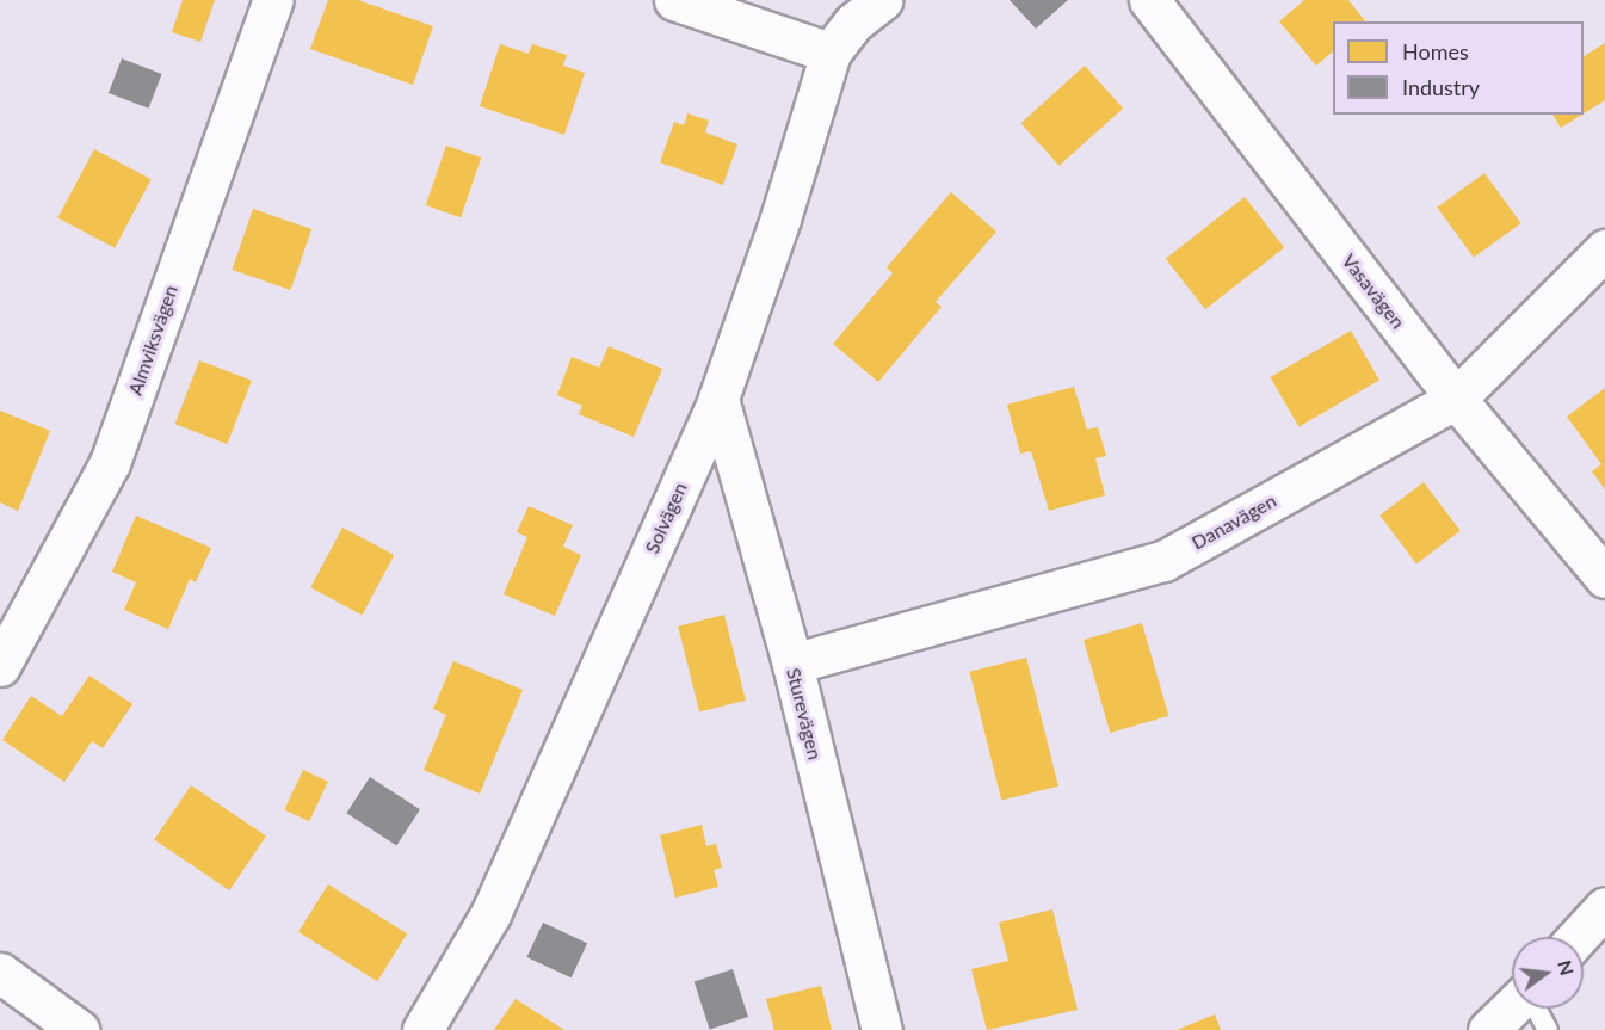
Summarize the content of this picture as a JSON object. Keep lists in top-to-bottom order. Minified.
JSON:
{"streets":{"street":["Vasavägen","Almviksvägen","Solvägen","Danavägen","Sturevägen"]},"crossings":[["Vasavägen","Danavägen"],["Solvägen","Sturevägen"],["Danavägen","Sturevägen"]],"legend":["Homes","Industry"],"north":"right"}
